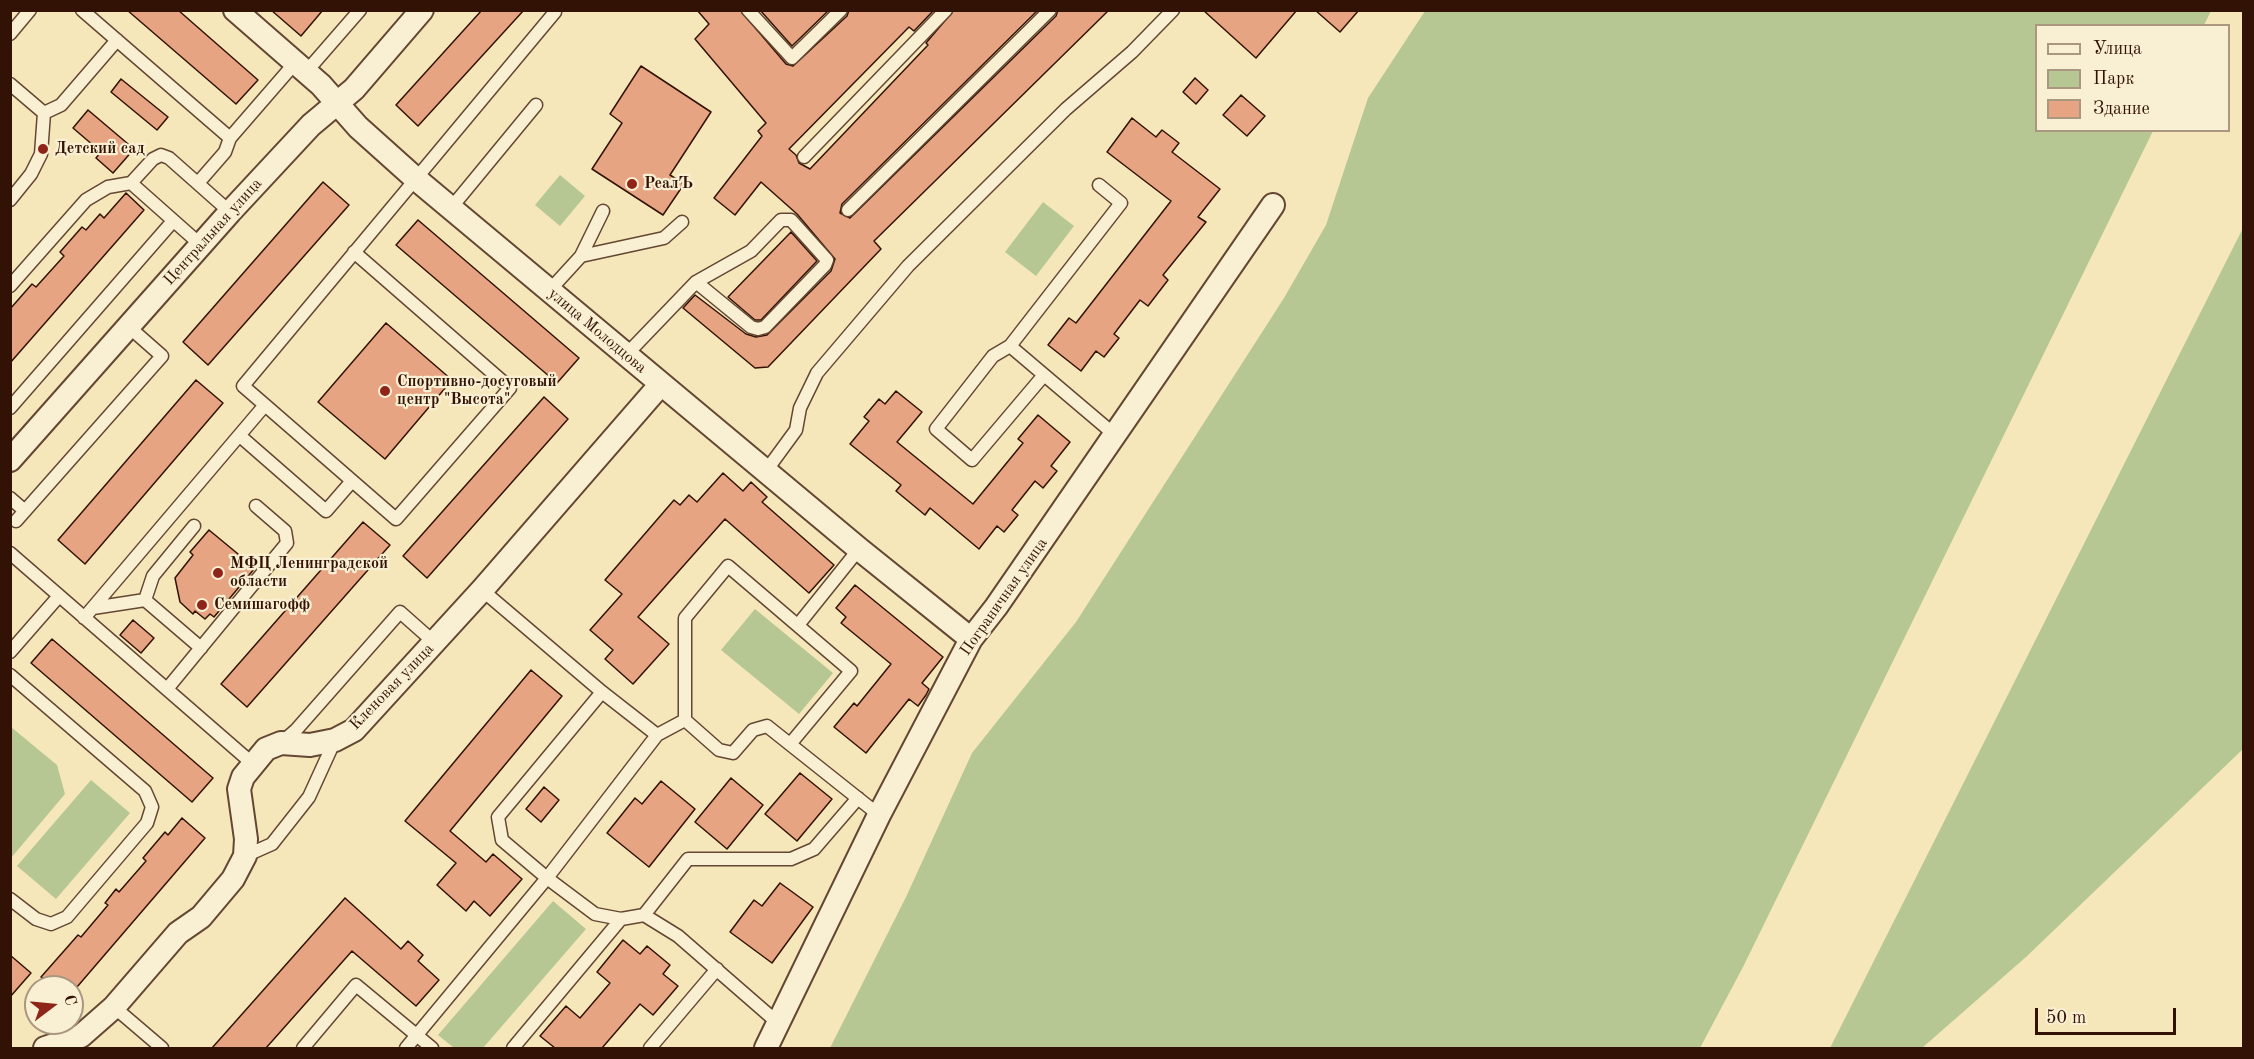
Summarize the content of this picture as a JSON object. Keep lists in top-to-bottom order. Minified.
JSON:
{"streets":{"street":["Центральная улица","улица Молодцова","Пограничная улица","Кленовая улица"]},"crossings":[["Центральная улица","улица Молодцова"],["улица Молодцова","Пограничная улица"],["улица Молодцова","Кленовая улица"]],"places":["Детский сад","РеалЪ","Спортивно-досуговый центр \"Высота\"","МФЦ Ленинградской области","Семишагофф"],"legend":["Улица","Парк","Здание"],"scale_bar":"50 m","north":"right"}
